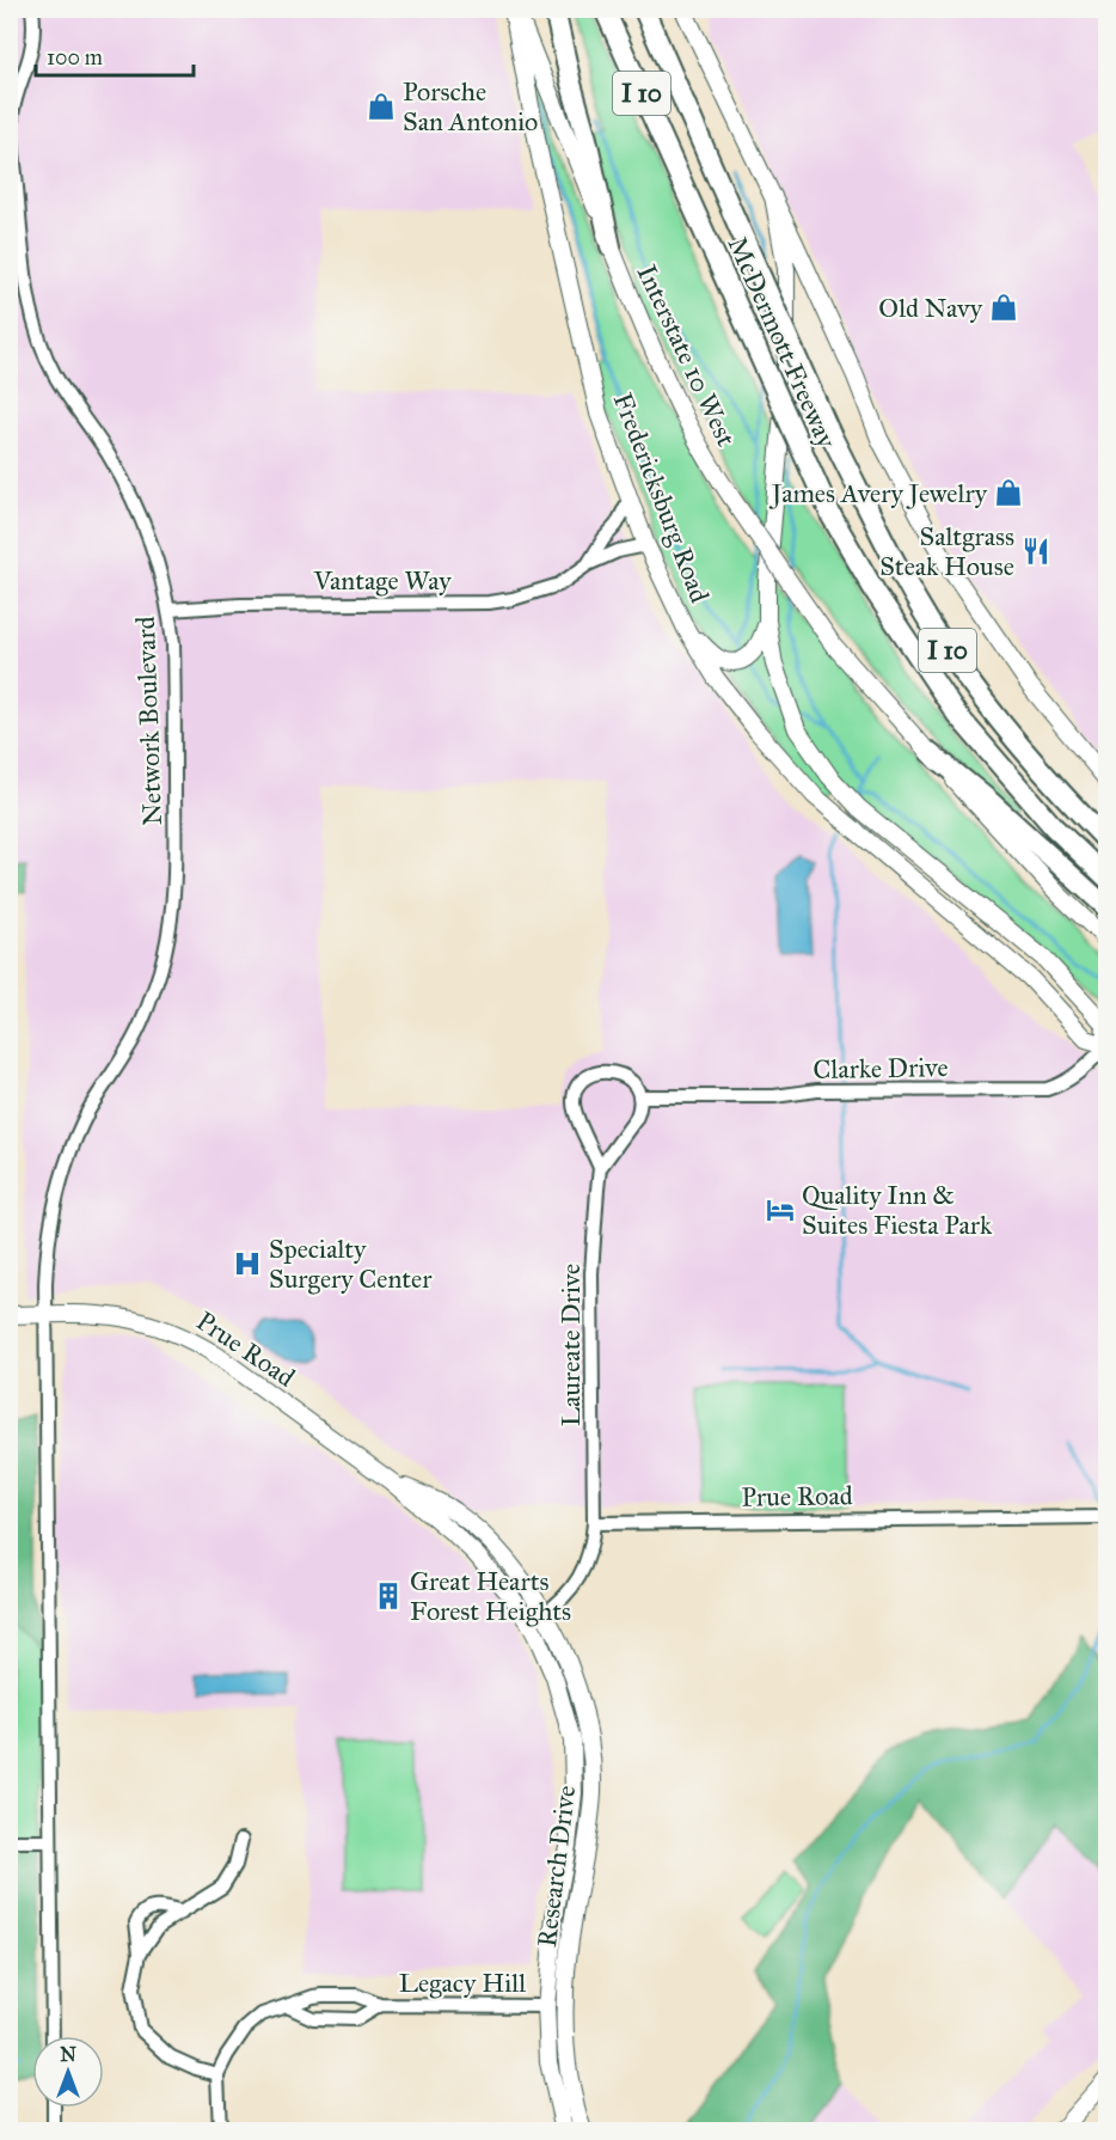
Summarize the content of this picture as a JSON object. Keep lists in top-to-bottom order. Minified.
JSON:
{"streets":{"highway":["I 10","McDermott Freeway"],"main road":["Interstate 10 West","Fredericksburg Road","Prue Road","Research Drive"],"street":["Vantage Way","Network Boulevard","Clarke Drive","Laureate Drive","Legacy Hill"]},"crossings":[["Interstate 10 West","Fredericksburg Road"],["Fredericksburg Road","Vantage Way"],["Fredericksburg Road","Clarke Drive"],["Vantage Way","Network Boulevard"],["Network Boulevard","Prue Road"],["Clarke Drive","Laureate Drive"],["Laureate Drive","Prue Road"],["Prue Road","Research Drive"],["Research Drive","Legacy Hill"]],"places":{"shop":["Porsche San Antonio","Old Navy","James Avery Jewelry"],"restaurant":["Saltgrass Steak House"],"hotel":["Quality Inn & Suites Fiesta Park"],"hospital":["Specialty Surgery Center"],"building":["Great Hearts Forest Heights"]},"scale_bar":"100 m","north":"top"}
